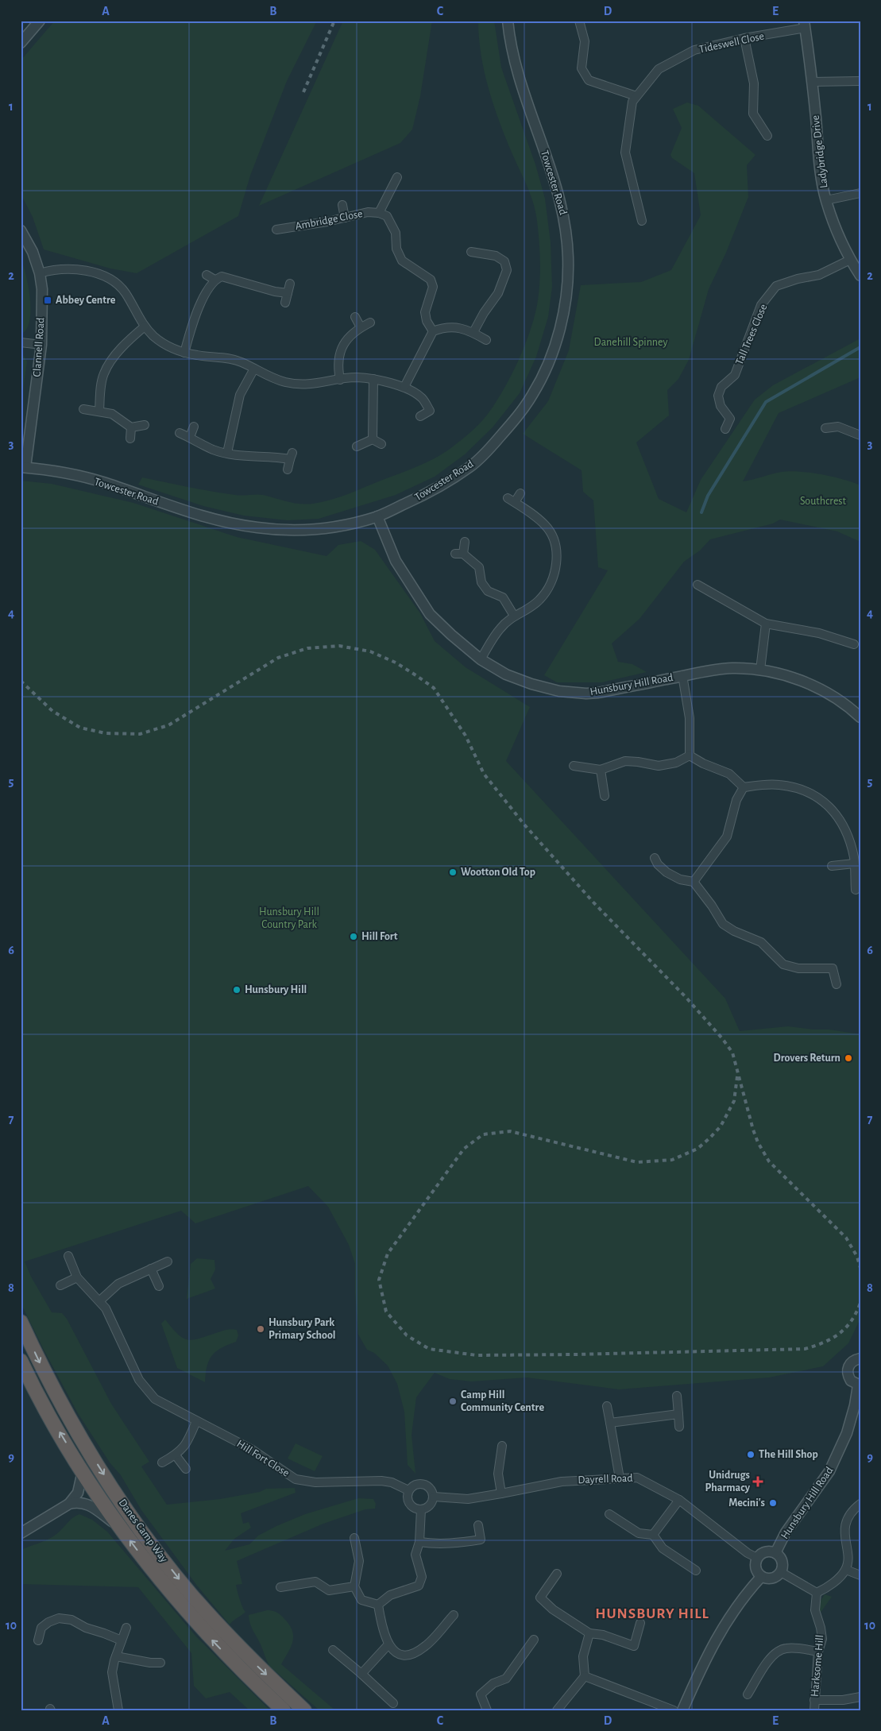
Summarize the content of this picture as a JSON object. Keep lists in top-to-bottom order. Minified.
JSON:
{"streets":{"highway":["Danes Camp Way"],"street":["Tideswell Close","Ladybridge Drive","Towcester Road","Ambridge Close","Tall Trees Close","Clannell Road","Hunsbury Hill Road","Hill Fort Close","Dayrell Road","Harksome Hill"]},"crossings":[["Tideswell Close","Ladybridge Drive"],["Ladybridge Drive","Tall Trees Close"],["Towcester Road","Clannell Road"],["Towcester Road","Hunsbury Hill Road"],["Hunsbury Hill Road","Dayrell Road"],["Hill Fort Close","Dayrell Road"]],"districts":["HUNSBURY HILL"],"parks":["Danehill Spinney","Southcrest","Hunsbury Hill Country Park"],"places":{"transit":["Abbey Centre"],"other":["Wootton Old Top","Hill Fort","Hunsbury Hill","Drovers Return","Hunsbury Park Primary School","Camp Hill Community Centre","The Hill Shop","Mecini's"],"health":["Unidrugs Pharmacy"]},"grid":{"columns":["A","B","C","D","E"],"rows":["1","2","3","4","5","6","7","8","9","10"]}}
